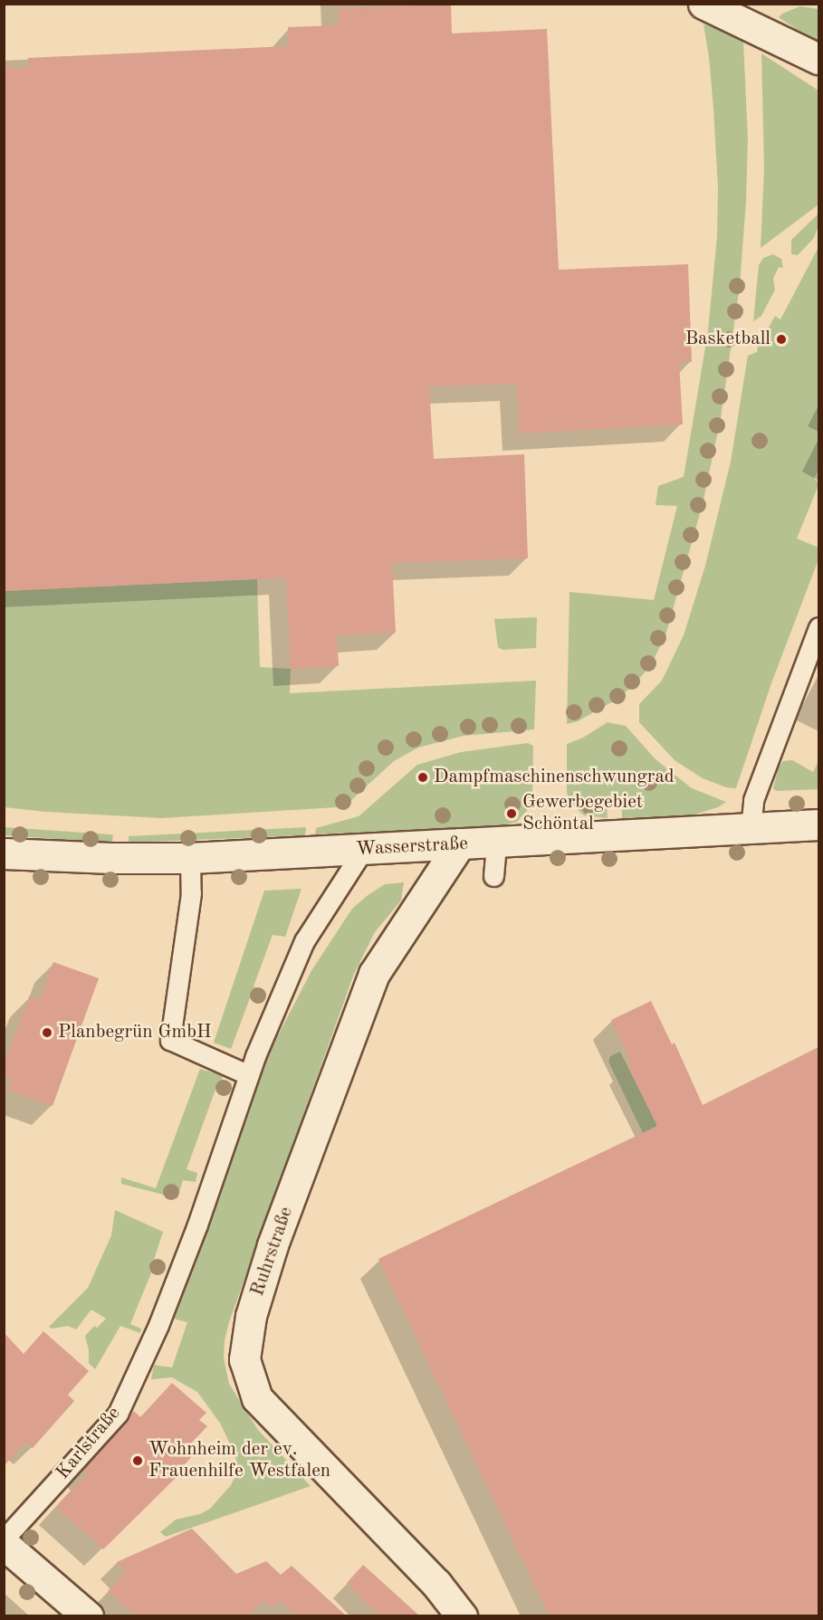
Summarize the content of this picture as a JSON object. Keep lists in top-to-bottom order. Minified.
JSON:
{"streets":{"street":["Wasserstraße","Ruhrstraße"],"lane":["Karlstraße"]},"crossings":[["Wasserstraße","Ruhrstraße"],["Wasserstraße","Karlstraße"]],"places":["Basketball","Dampfmaschinenschwungrad","Gewerbegebiet Schöntal","Planbegrün GmbH","Wohnheim der ev. Frauenhilfe Westfalen"]}
